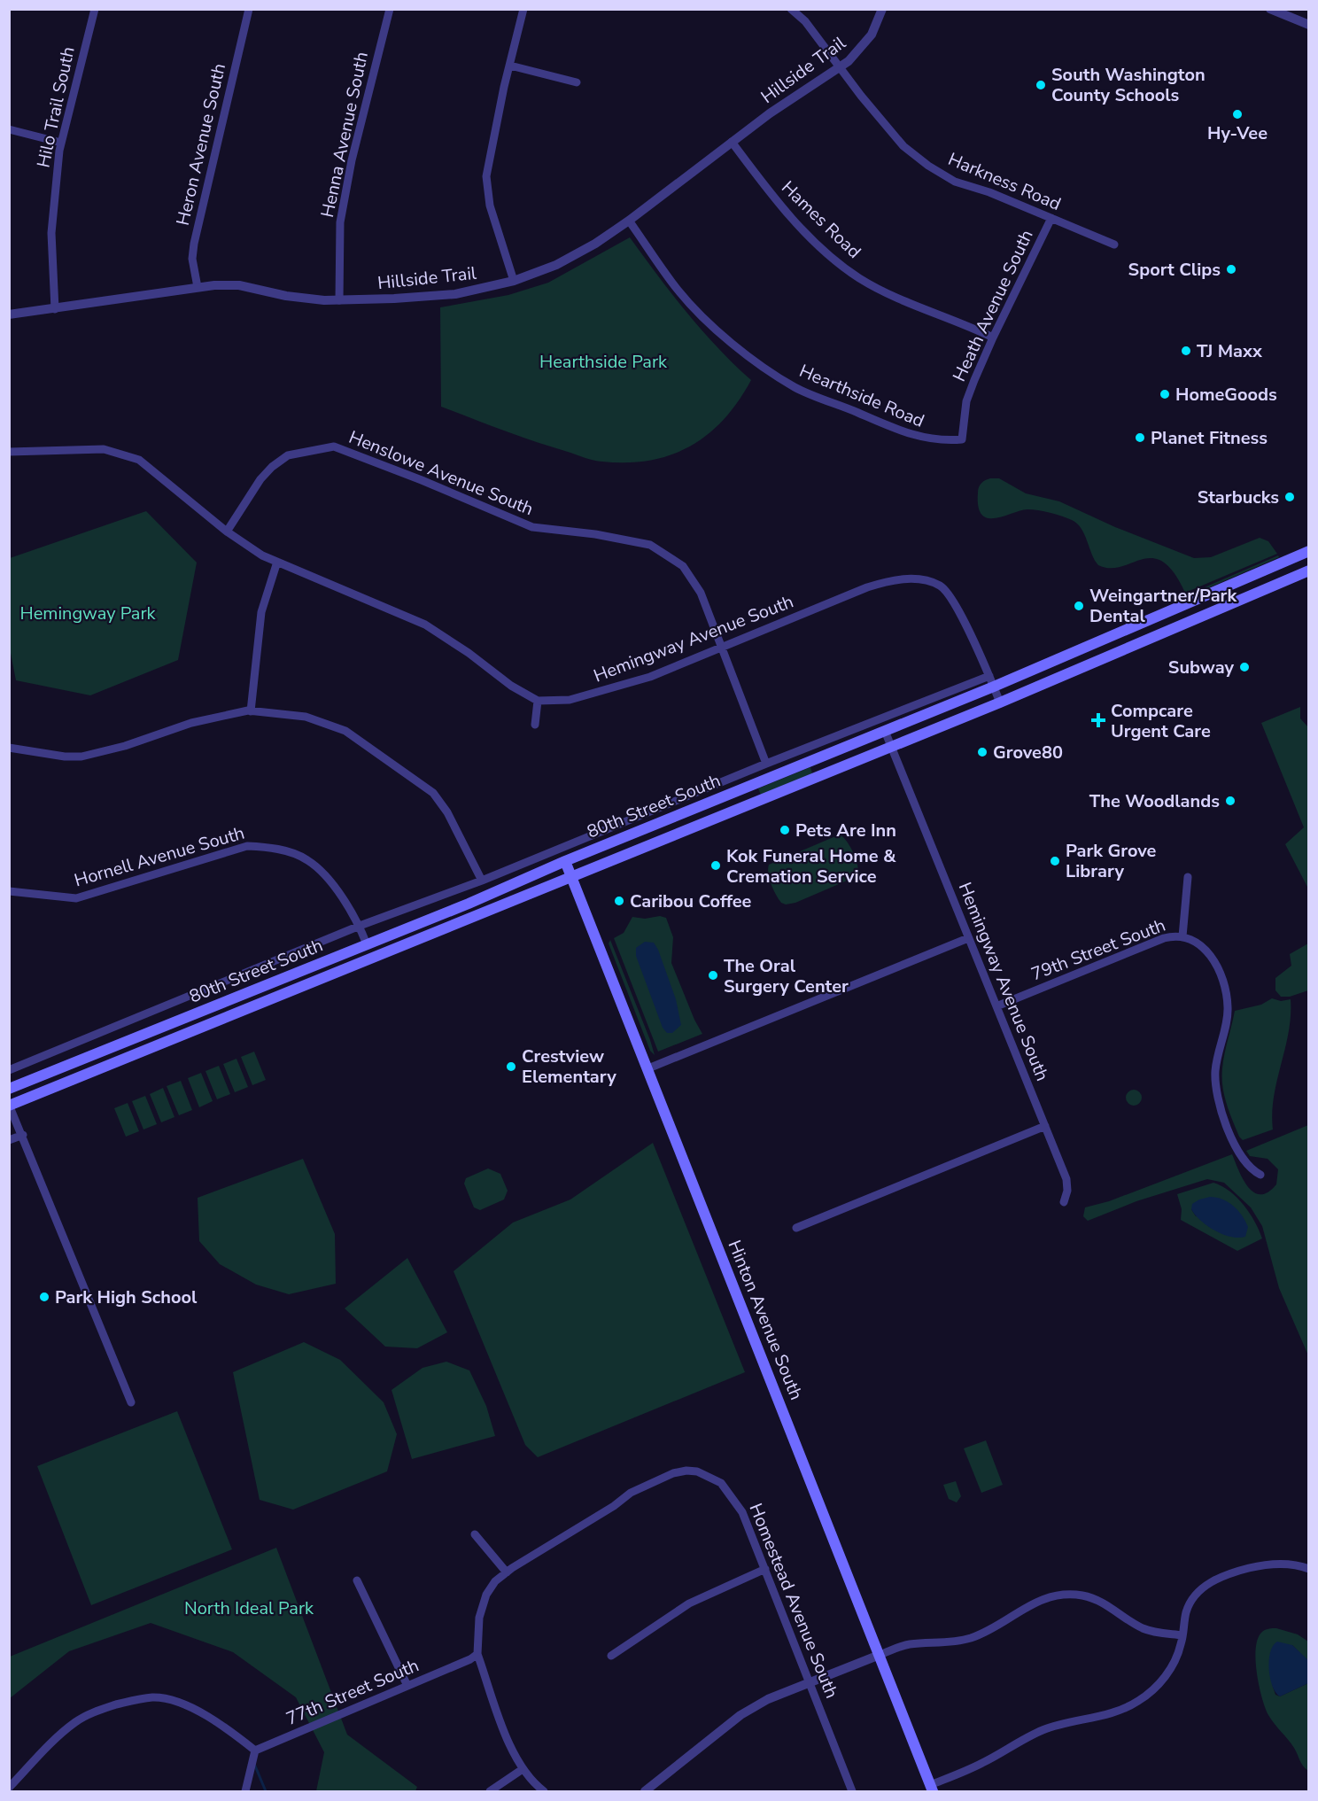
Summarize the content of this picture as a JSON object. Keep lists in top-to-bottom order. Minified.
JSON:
{"streets":{"main road":["80th Street South","Hinton Avenue South"],"street":["Hillside Trail","Hilo Trail South","Henna Avenue South","Heron Avenue South","Harkness Road","Hames Road","Heath Avenue South","Hearthside Road","Henslowe Avenue South","Hemingway Avenue South","Hornell Avenue South","79th Street South","Homestead Avenue South","77th Street South"]},"crossings":[["Hillside Trail","Hilo Trail South"],["Hillside Trail","Henna Avenue South"],["Hillside Trail","Heron Avenue South"],["Hillside Trail","Harkness Road"],["Hillside Trail","Hames Road"],["Hillside Trail","Hearthside Road"],["Harkness Road","Heath Avenue South"],["Hames Road","Heath Avenue South"],["Heath Avenue South","Hearthside Road"],["Henslowe Avenue South","Hemingway Avenue South"],["Henslowe Avenue South","80th Street South"],["Hemingway Avenue South","80th Street South"],["Hemingway Avenue South","79th Street South"],["80th Street South","Hornell Avenue South"],["80th Street South","Hinton Avenue South"]],"parks":["Hearthside Park","Hemingway Park","North Ideal Park"],"places":{"other":["South Washington County Schools","Hy-Vee","Sport Clips","TJ Maxx","HomeGoods","Planet Fitness","Starbucks","Weingartner/Park Dental","Subway","Grove80","The Woodlands","Pets Are Inn","Park Grove Library","Kok Funeral Home & Cremation Service","Caribou Coffee","The Oral Surgery Center","Crestview Elementary","Park High School"],"health":["Compcare Urgent Care"]}}
